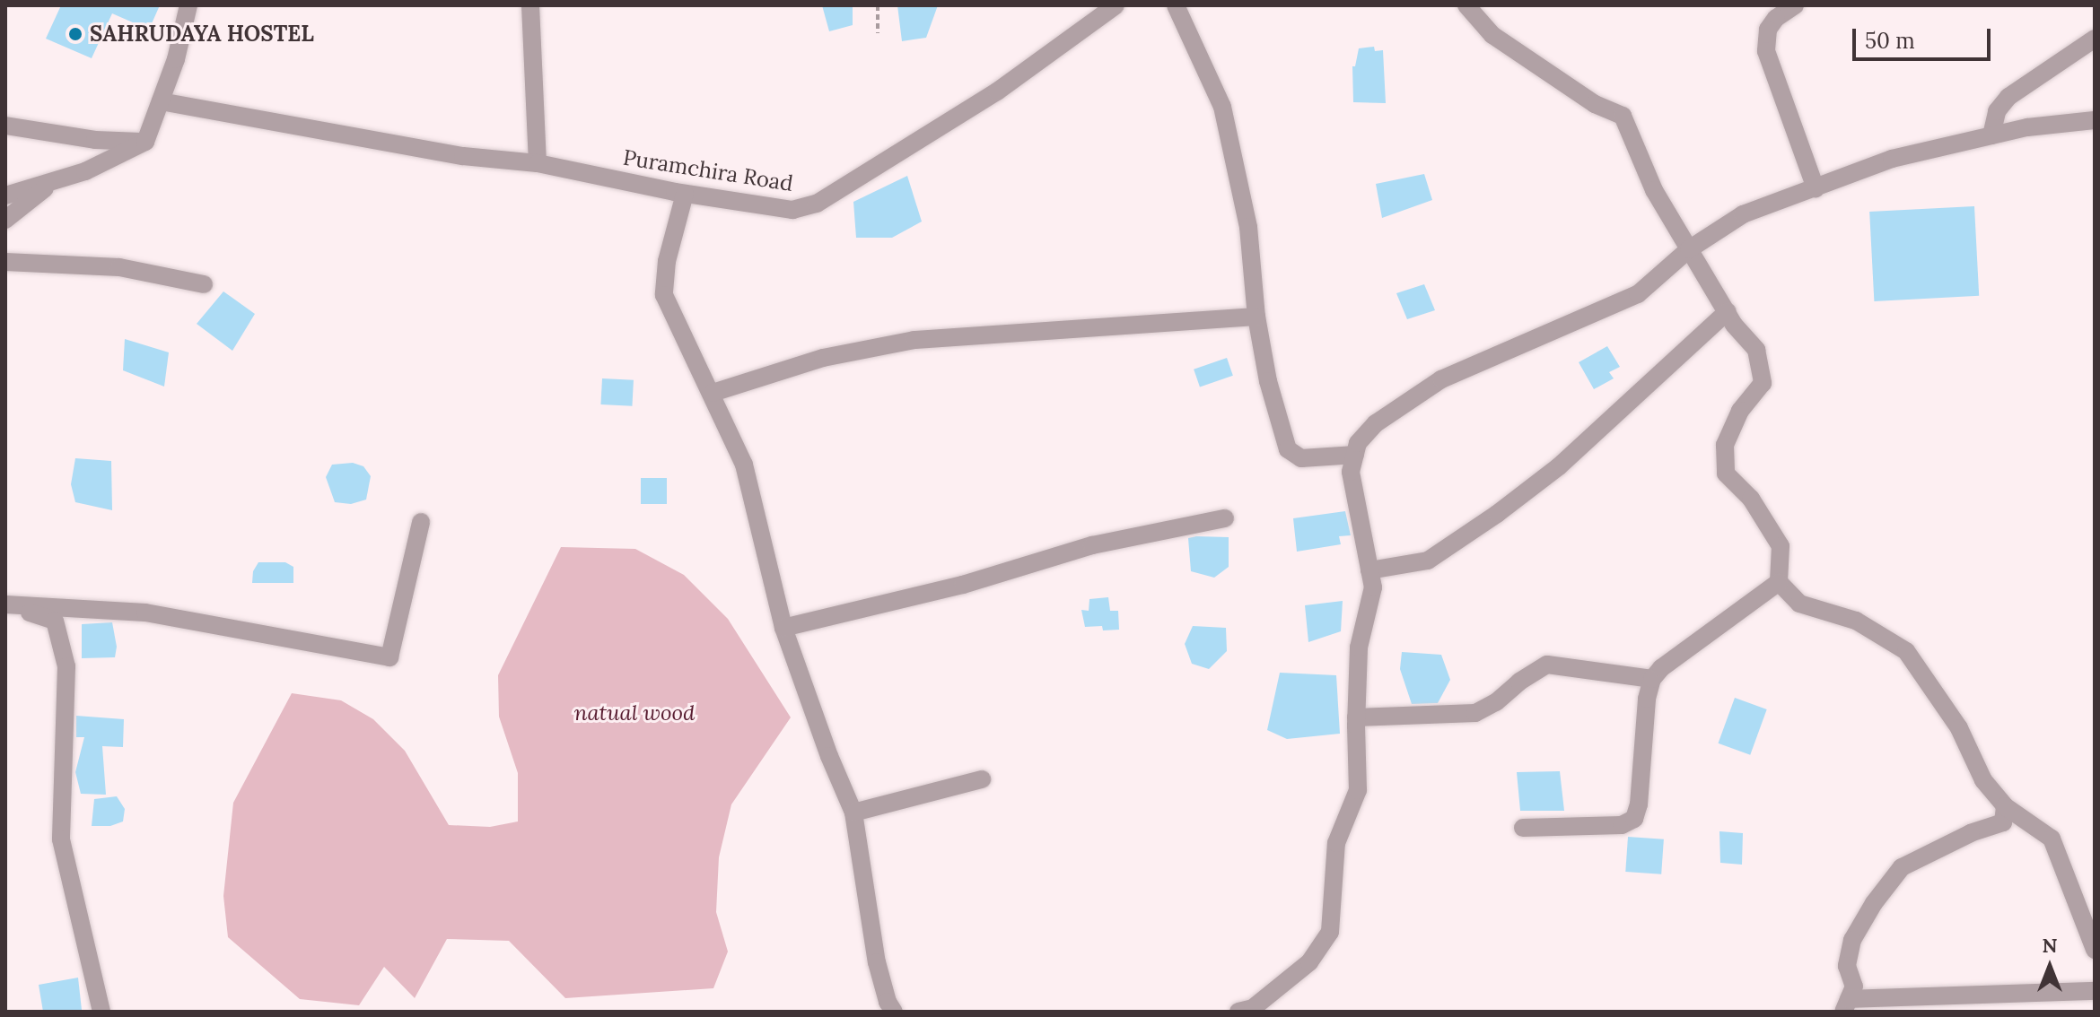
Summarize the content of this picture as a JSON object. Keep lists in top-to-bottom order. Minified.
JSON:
{"streets":{"street":["Puramchira Road"]},"parks":["natual wood"],"places":["SAHRUDAYA HOSTEL"],"scale_bar":"50 m","north":"top"}
